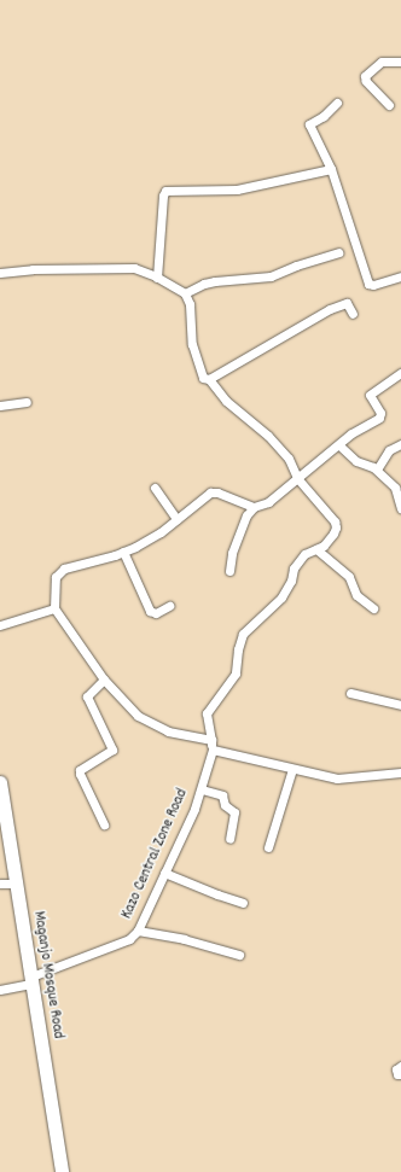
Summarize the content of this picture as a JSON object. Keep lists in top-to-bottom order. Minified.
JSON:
{"streets":{"street":["Kazo Central Zone Road","Maganjo Mosque Road"]},"crossings":[["Kazo Central Zone Road","Maganjo Mosque Road"]]}
